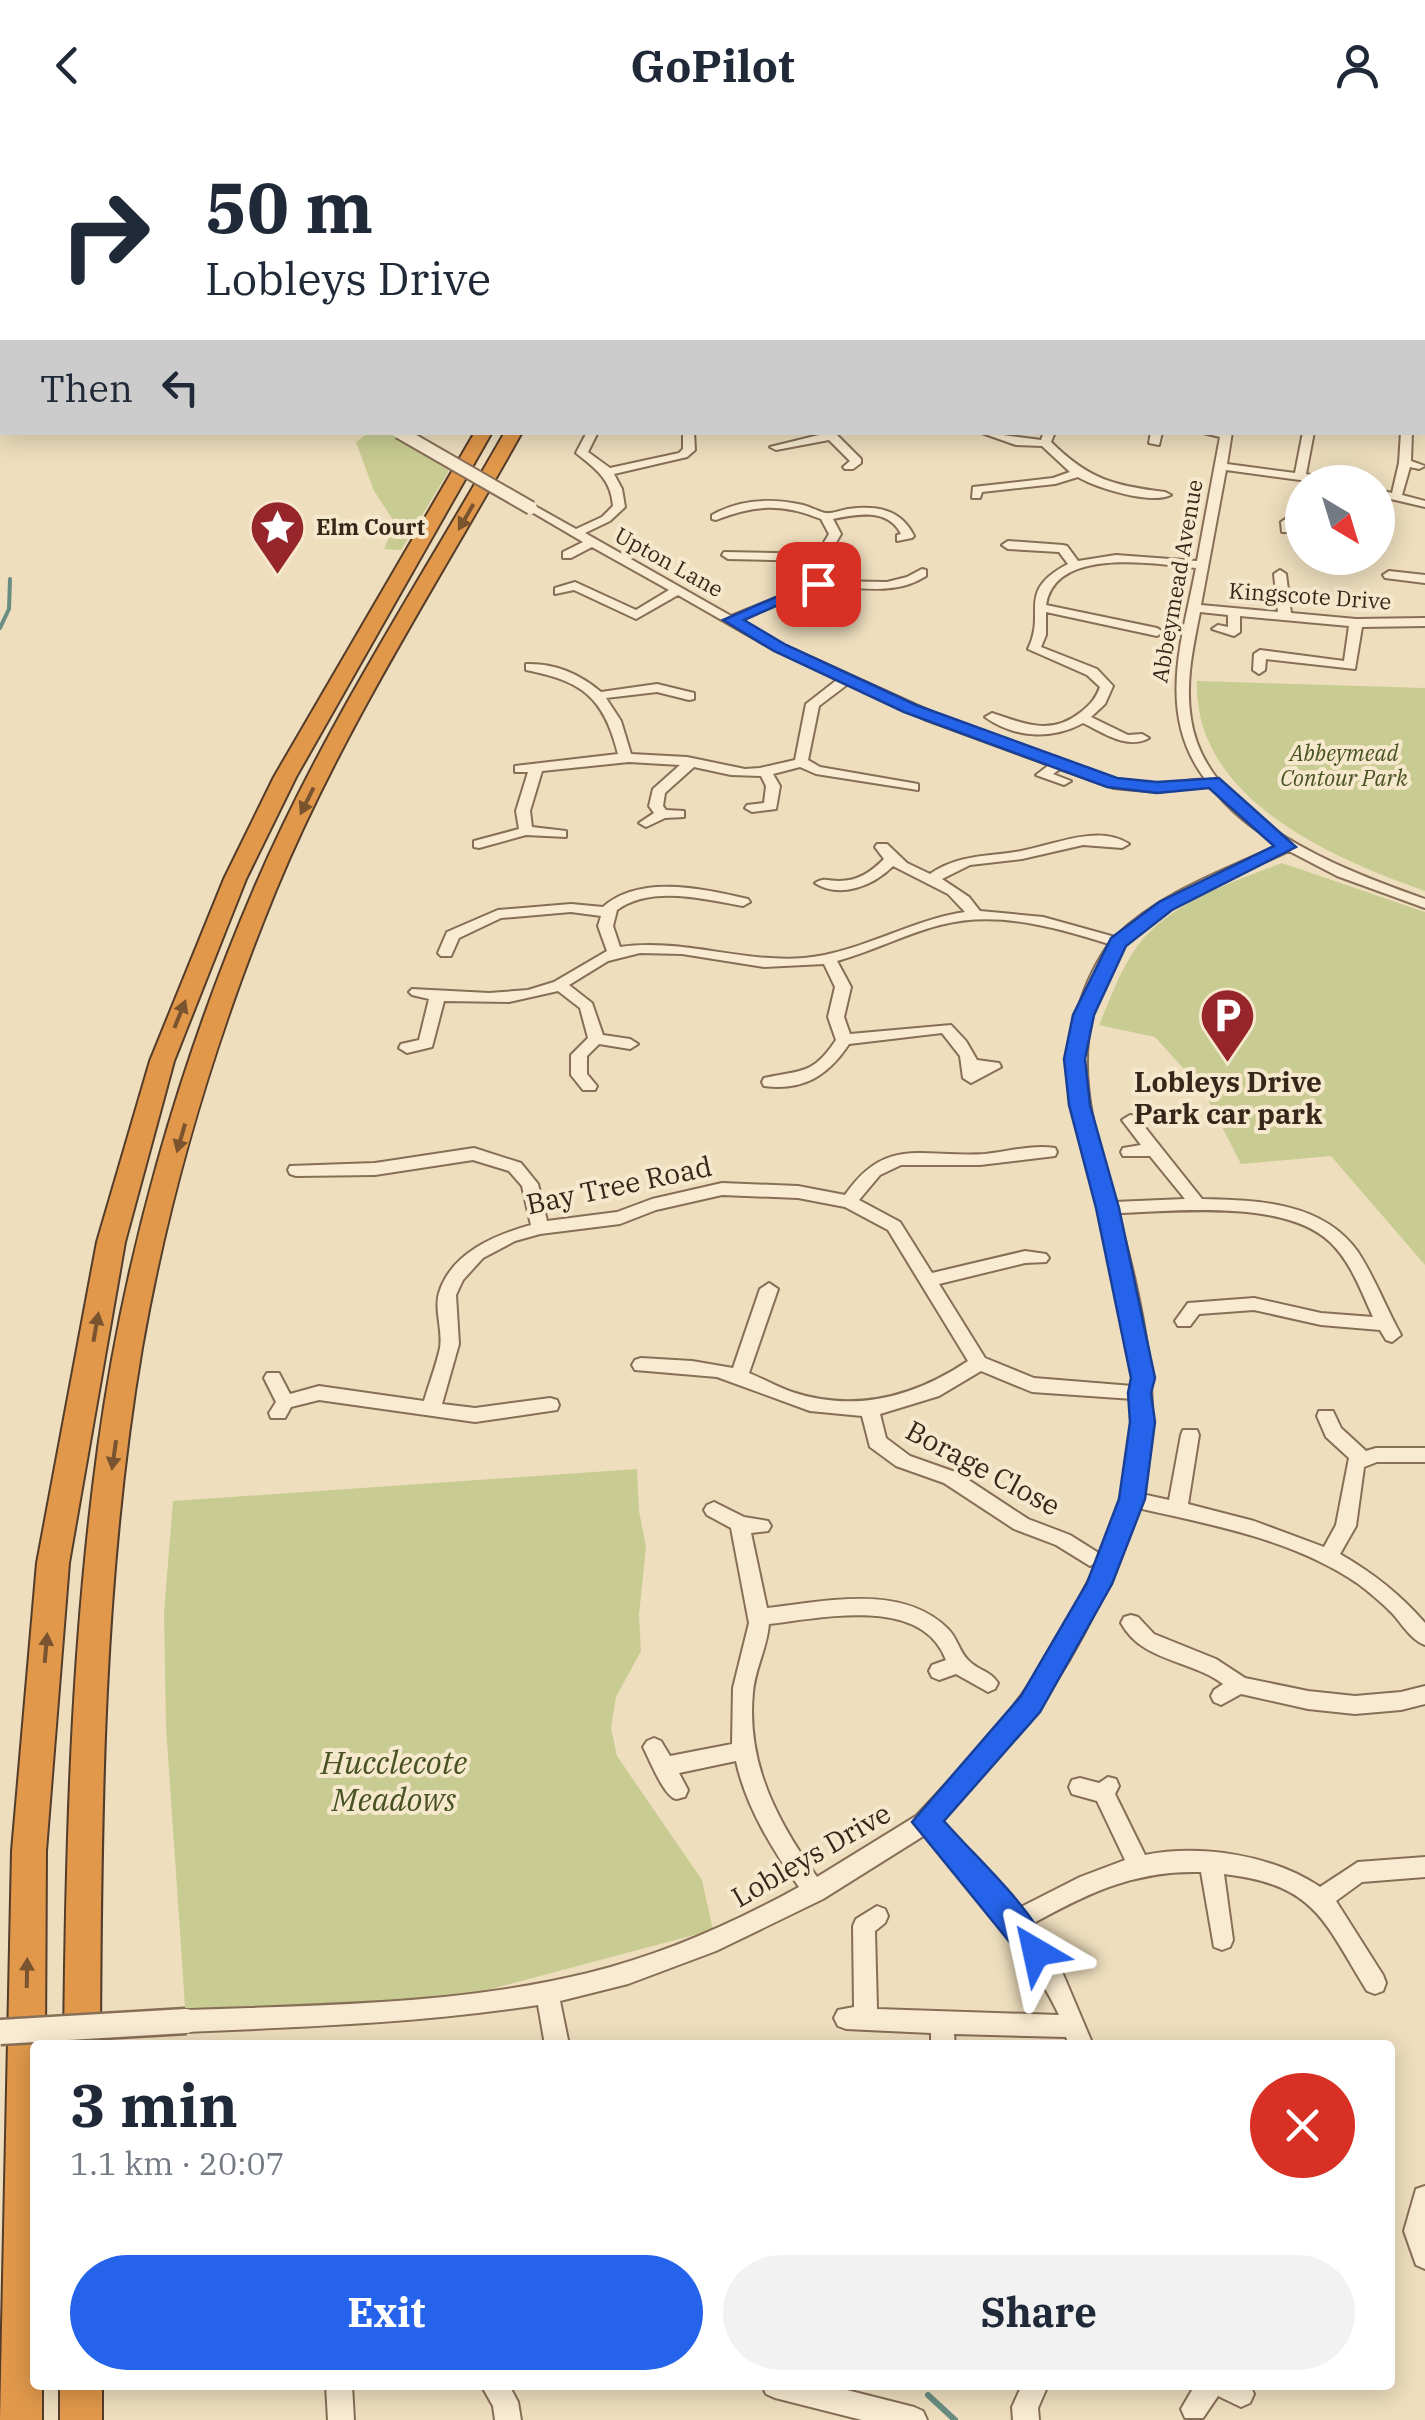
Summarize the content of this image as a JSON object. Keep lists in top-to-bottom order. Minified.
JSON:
{"streets":{"street":["Upton Lane","Abbeymead Avenue","Kingscote Drive","Bay Tree Road","Borage Close","Lobleys Drive"]},"crossings":[["Upton Lane","Abbeymead Avenue"],["Abbeymead Avenue","Kingscote Drive"],["Abbeymead Avenue","Lobleys Drive"]],"parks":["Abbeymead Contour Park","Hucclecote Meadows"],"places":{"place":["Elm Court"],"parking":["Lobleys Drive Park car park"]},"north":"bottom right","page":{"header":"GoPilot","turn":["50 m","Lobleys Drive"],"then":"Then","heading":["3 min","1.1 km · 20:07"],"buttons":["Exit","Share"]}}
